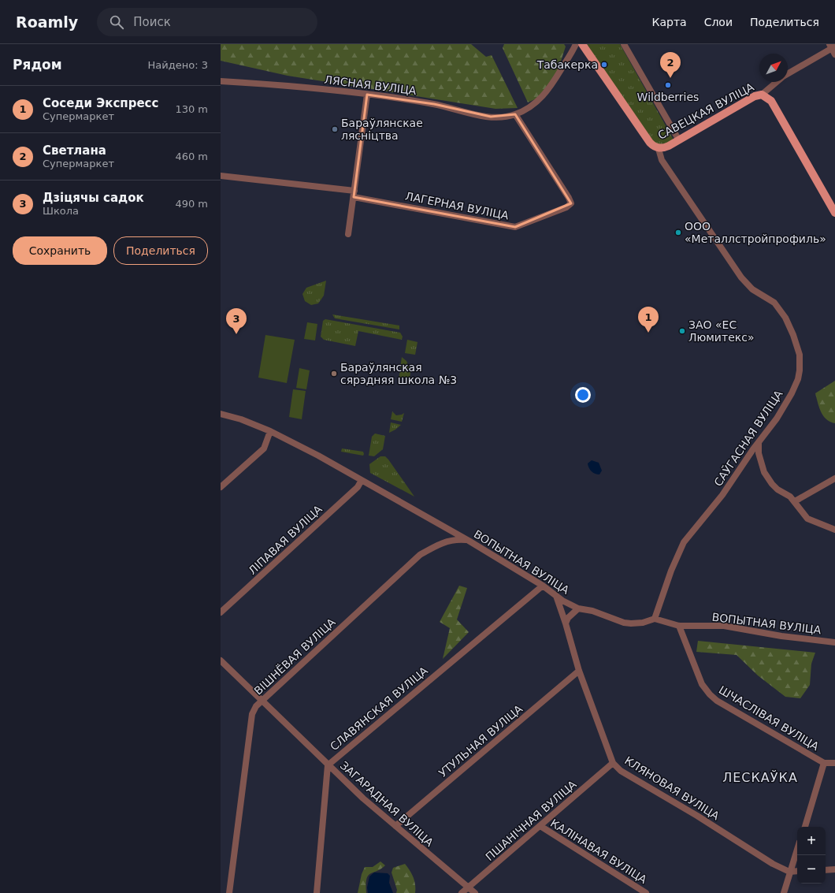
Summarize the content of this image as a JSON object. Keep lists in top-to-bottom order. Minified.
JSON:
{"streets":{"main road":["САВЕЦКАЯ ВУЛІЦА"],"street":["ЛЯСНАЯ ВУЛІЦА","ЛАГЕРНАЯ ВУЛІЦА","САЎГАСНАЯ ВУЛІЦА","ЛІПАВАЯ ВУЛІЦА","ВОПЫТНАЯ ВУЛІЦА","ВІШНЁВАЯ ВУЛІЦА","СЛАВЯНСКАЯ ВУЛІЦА","ШЧАСЛІВАЯ ВУЛІЦА","УТУЛЬНАЯ ВУЛІЦА","КЛЯНОВАЯ ВУЛІЦА","ЗАГАРАДНАЯ ВУЛІЦА","ПШАНІЧНАЯ ВУЛІЦА","КАЛІНАВАЯ ВУЛІЦА"]},"crossings":[["ЛЯСНАЯ ВУЛІЦА","ЛАГЕРНАЯ ВУЛІЦА"],["САВЕЦКАЯ ВУЛІЦА","САЎГАСНАЯ ВУЛІЦА"],["САЎГАСНАЯ ВУЛІЦА","ВОПЫТНАЯ ВУЛІЦА"],["ЛІПАВАЯ ВУЛІЦА","ВОПЫТНАЯ ВУЛІЦА"],["ВОПЫТНАЯ ВУЛІЦА","ВІШНЁВАЯ ВУЛІЦА"],["ВОПЫТНАЯ ВУЛІЦА","СЛАВЯНСКАЯ ВУЛІЦА"],["ВОПЫТНАЯ ВУЛІЦА","ШЧАСЛІВАЯ ВУЛІЦА"],["ВОПЫТНАЯ ВУЛІЦА","КЛЯНОВАЯ ВУЛІЦА"],["ВІШНЁВАЯ ВУЛІЦА","ЗАГАРАДНАЯ ВУЛІЦА"],["СЛАВЯНСКАЯ ВУЛІЦА","ЗАГАРАДНАЯ ВУЛІЦА"],["УТУЛЬНАЯ ВУЛІЦА","КЛЯНОВАЯ ВУЛІЦА"],["УТУЛЬНАЯ ВУЛІЦА","ЗАГАРАДНАЯ ВУЛІЦА"],["КЛЯНОВАЯ ВУЛІЦА","ПШАНІЧНАЯ ВУЛІЦА"],["ЗАГАРАДНАЯ ВУЛІЦА","ПШАНІЧНАЯ ВУЛІЦА"],["ПШАНІЧНАЯ ВУЛІЦА","КАЛІНАВАЯ ВУЛІЦА"]],"districts":["ЛЕСКАЎКА"],"places":["Табакерка","Wildberries","Бараўлянскае лясніцтва","ООО «Металлстройпрофиль»","ЗАО «ЕС Люмитекс»","Бараўлянская сярэдняя школа №3"],"north":"top right","page":{"header":"Roamly","search":"Поиск","nav":["Карта","Слои","Поделиться"],"heading":["Рядом","Найдено: 3"],"pins":["2","1","3"],"list":[{"mark":"1","name":"Соседи Экспресс","note":"Супермаркет","value":"130 m"},{"mark":"2","name":"Светлана","note":"Супермаркет","value":"460 m"},{"mark":"3","name":"Дзіцячы садок","note":"Школа","value":"490 m"}],"buttons":["Сохранить","Поделиться"],"map_buttons":["+","−"]}}
